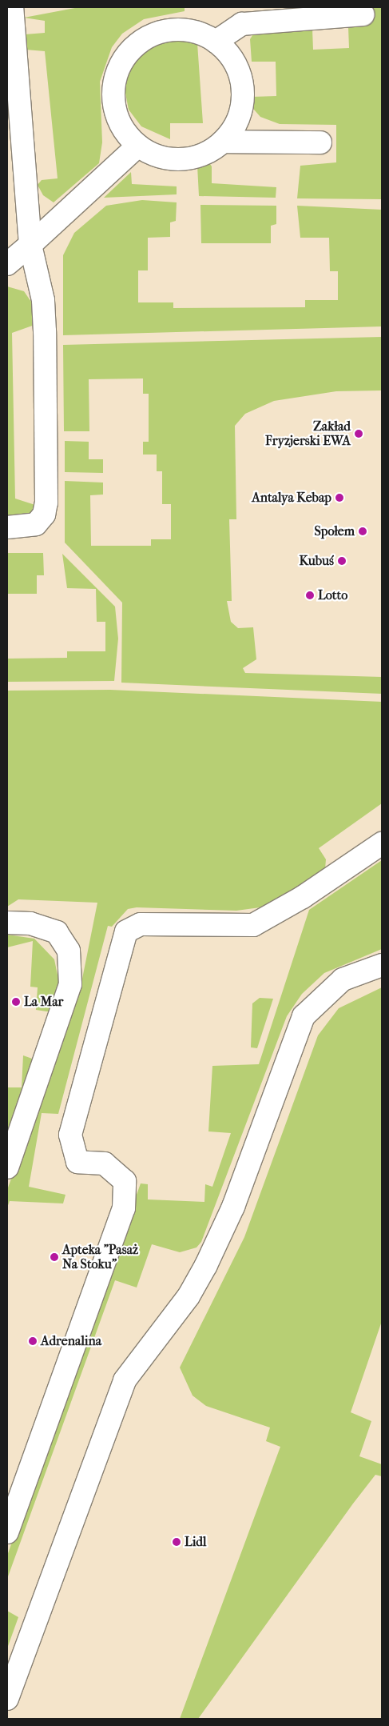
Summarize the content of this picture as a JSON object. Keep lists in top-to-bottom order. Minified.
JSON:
{"places":["Zakład Fryzjerski EWA","Antalya Kebap","Społem","Kubuś","Lotto","La Mar","Apteka \"Pasaż Na Stoku\"","Adrenalina","Lidl"]}
